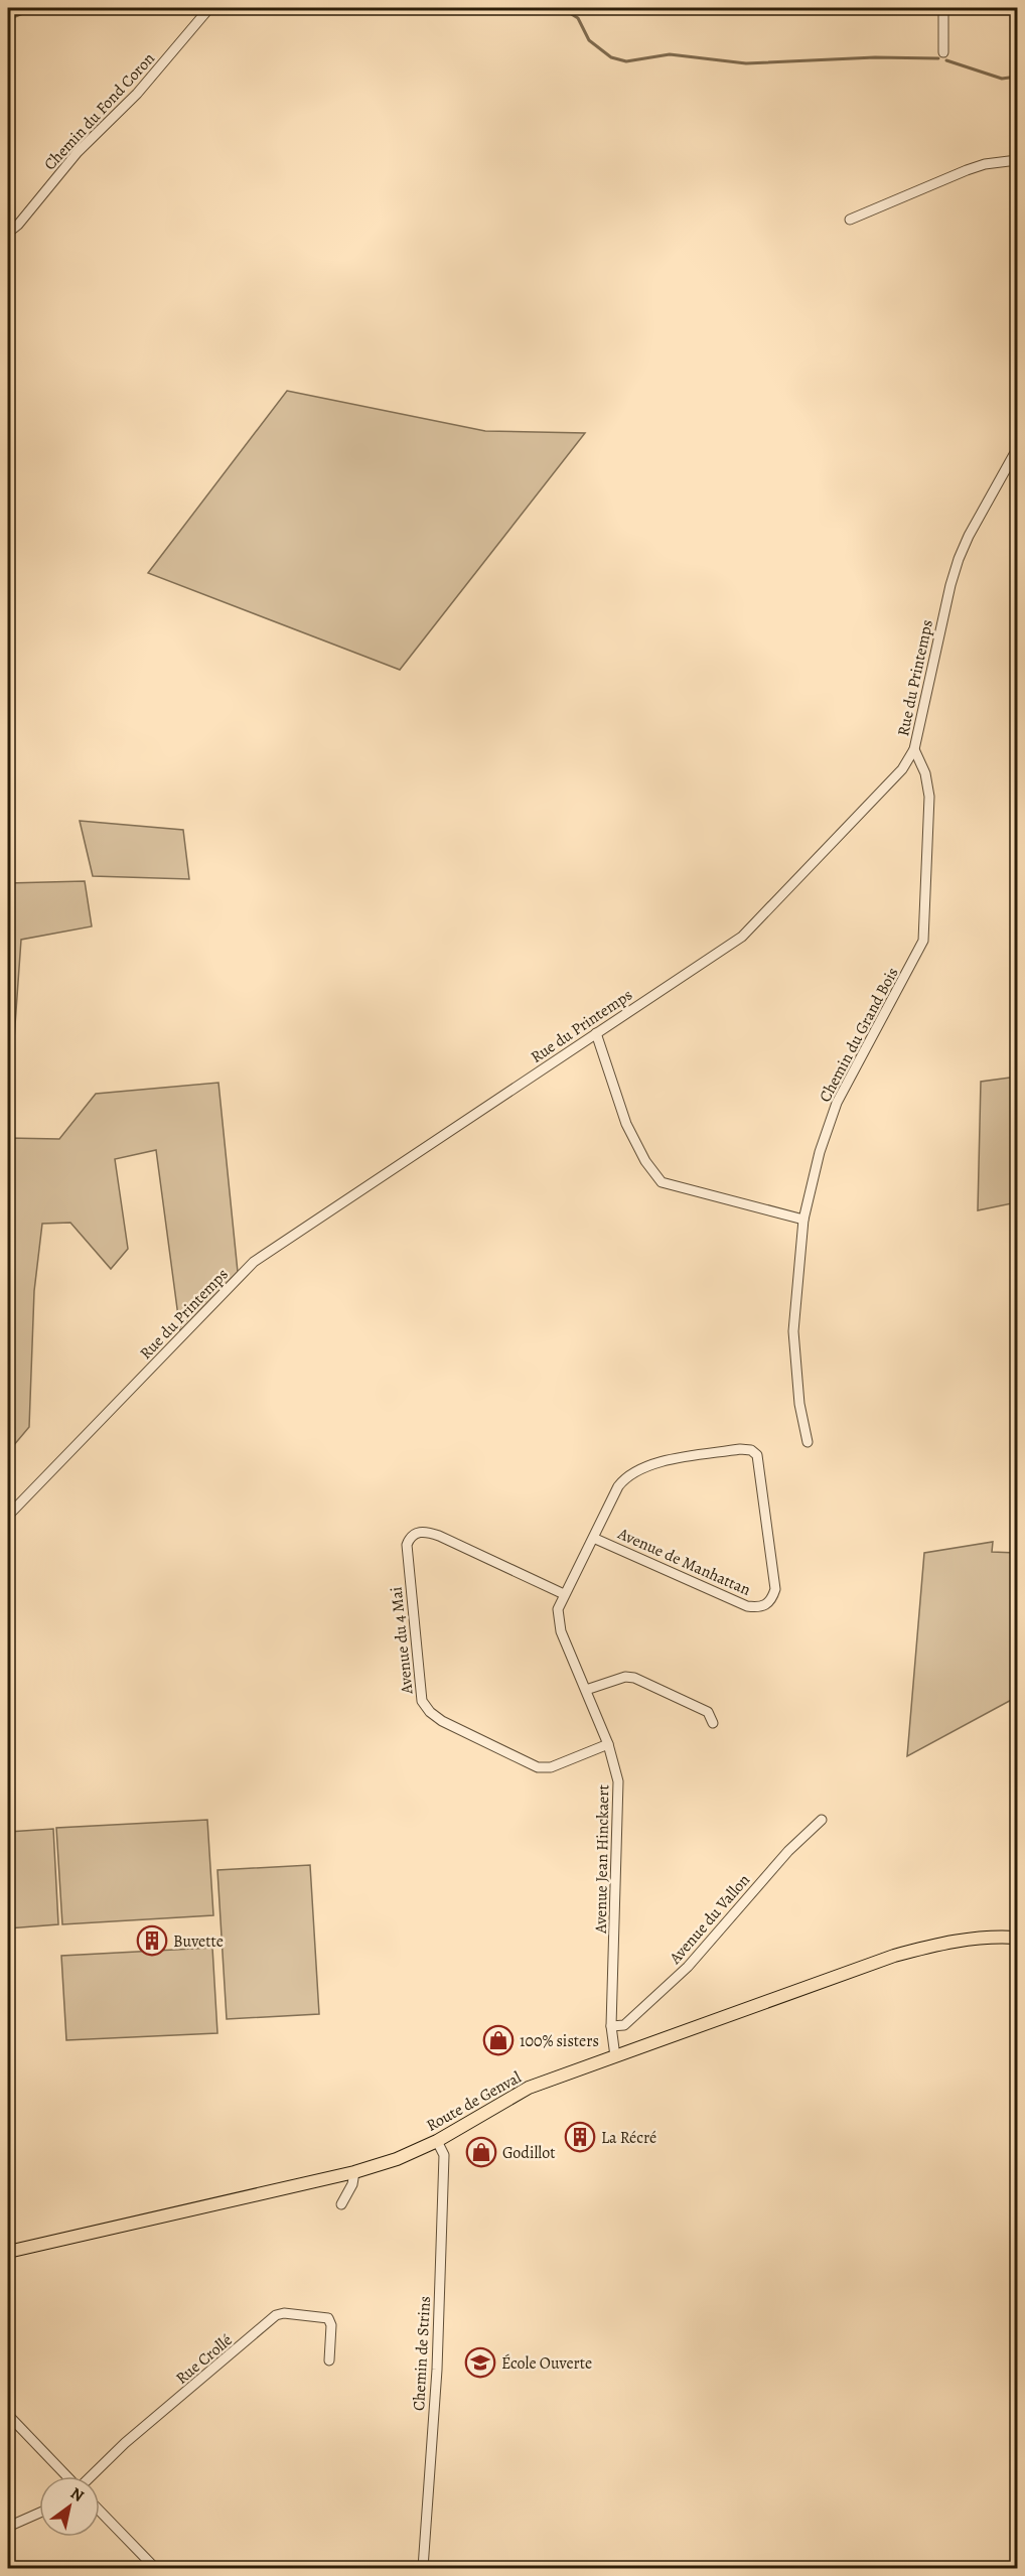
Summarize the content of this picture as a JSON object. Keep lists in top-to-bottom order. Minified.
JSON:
{"streets":{"main road":["Route de Genval"],"street":["Chemin du Fond Coron","Rue du Printemps","Chemin du Grand Bois","Avenue de Manhattan","Avenue du 4 Mai","Avenue Jean Hinckaert","Avenue du Vallon","Chemin de Strins","Rue Crollé"]},"crossings":[["Rue du Printemps","Chemin du Grand Bois"],["Avenue de Manhattan","Avenue Jean Hinckaert"],["Avenue du 4 Mai","Avenue Jean Hinckaert"],["Avenue Jean Hinckaert","Avenue du Vallon"],["Avenue Jean Hinckaert","Route de Genval"],["Route de Genval","Chemin de Strins"]],"places":{"building":["Buvette","La Récré"],"shop":["100% sisters","Godillot"],"school or university":["École Ouverte"]},"north":"top right"}
